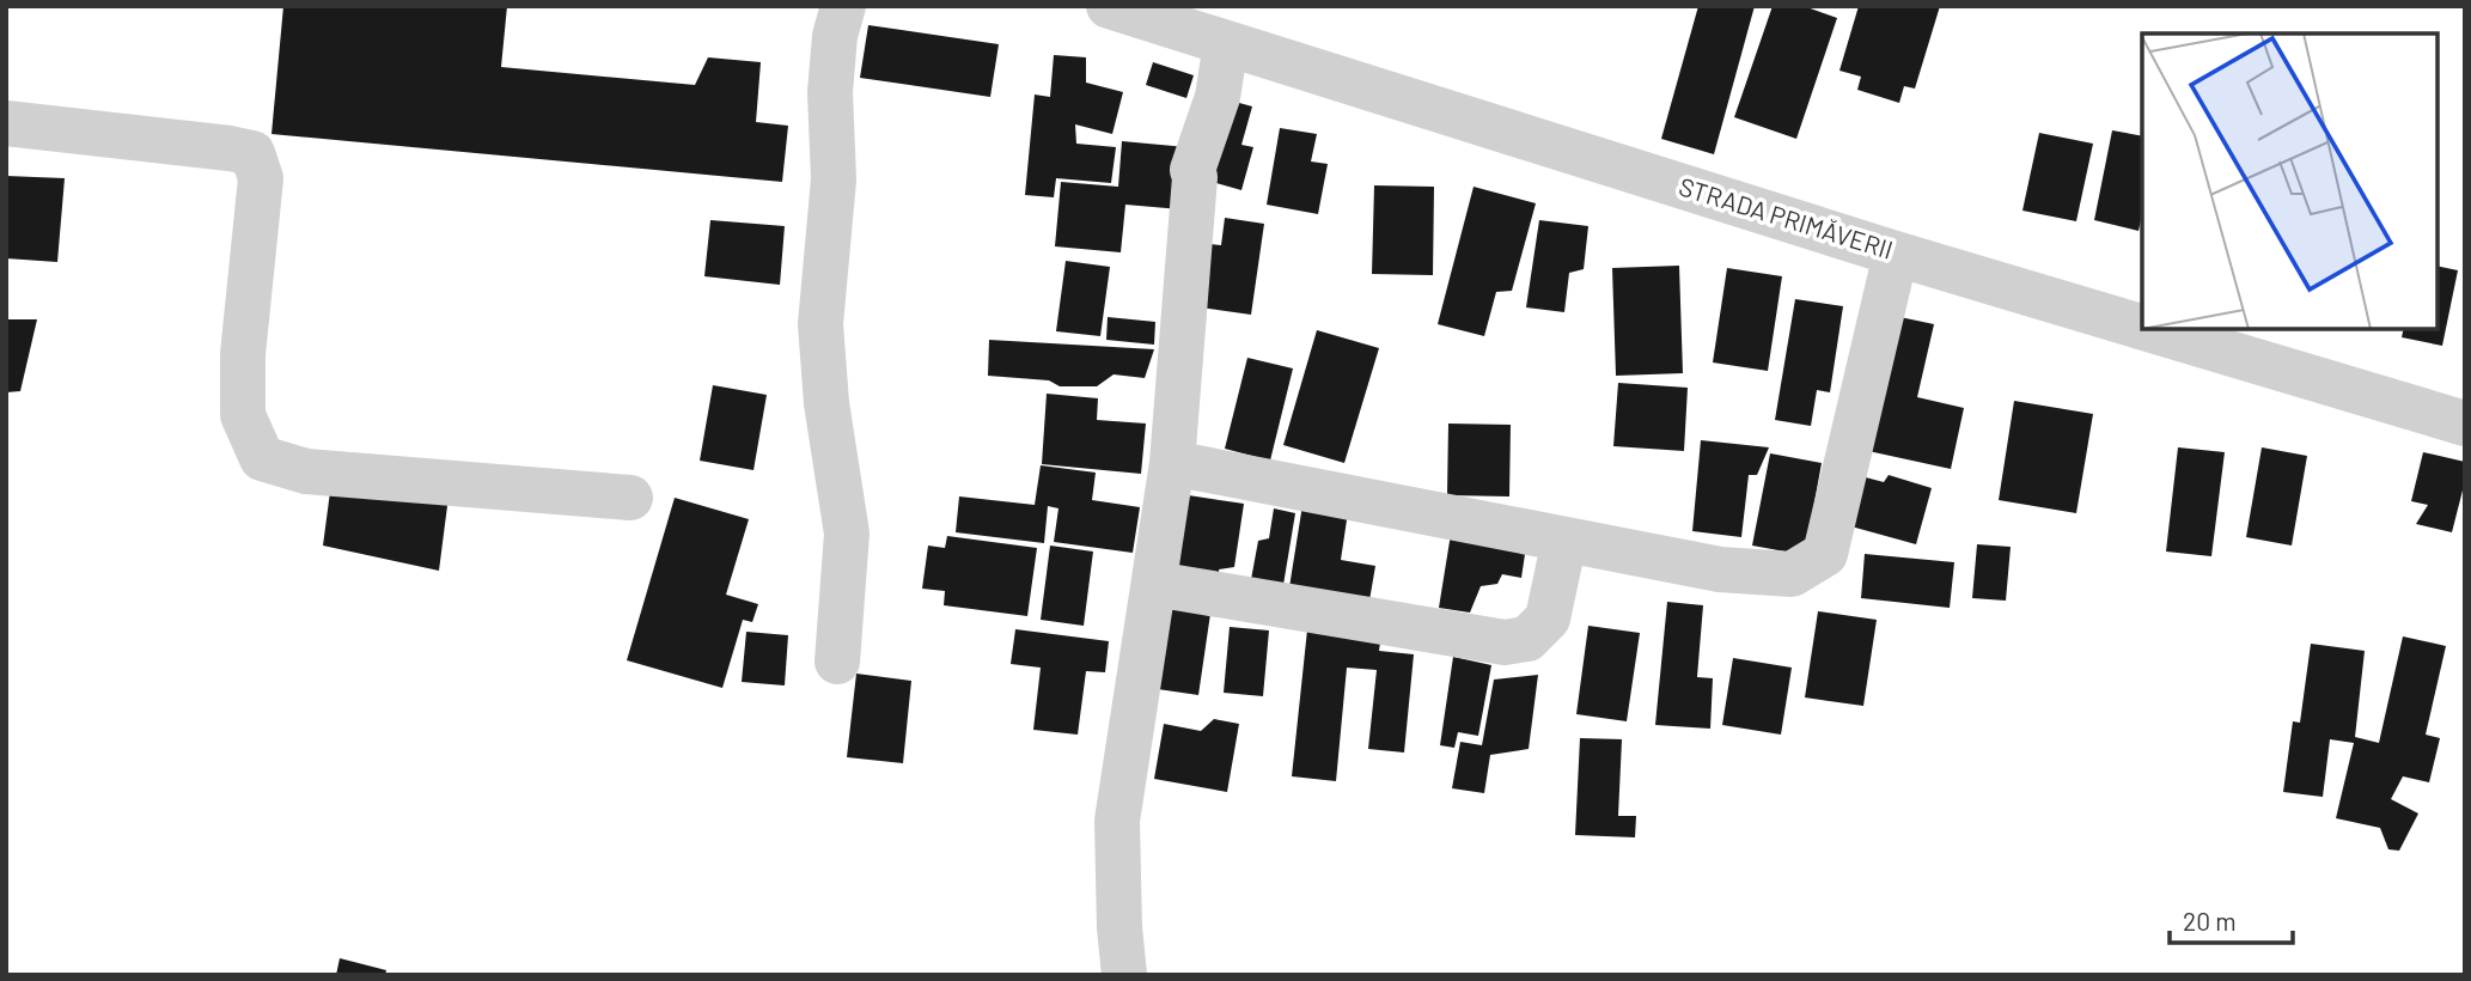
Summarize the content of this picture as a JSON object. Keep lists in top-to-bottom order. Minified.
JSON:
{"streets":{"street":["STRADA PRIMĂVERII"]},"scale_bar":"20 m"}
